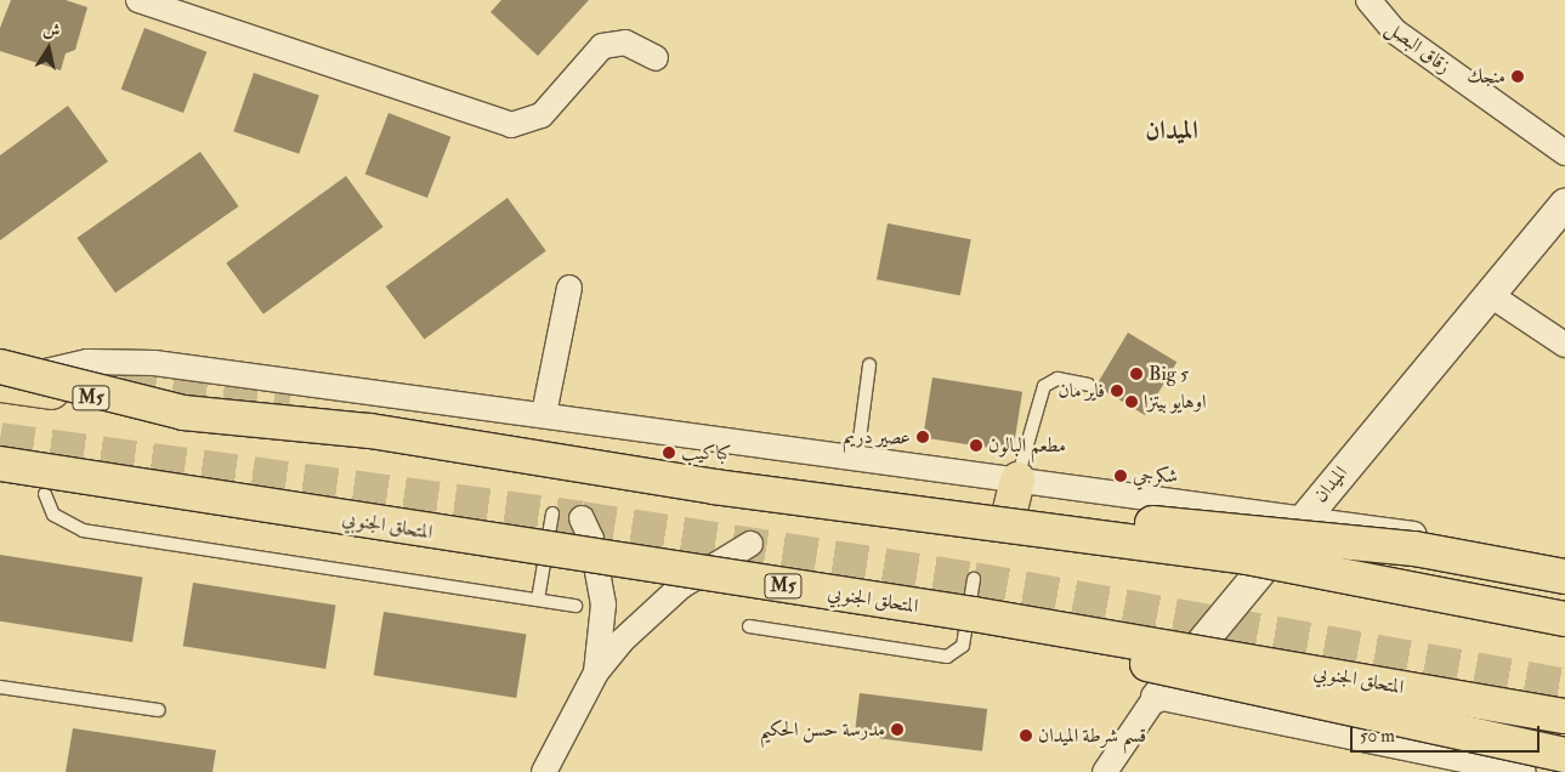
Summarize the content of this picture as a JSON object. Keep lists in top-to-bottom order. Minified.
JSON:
{"streets":{"main road":["M5","المتحلق الجنوبي"],"street":["زقاق البصل","الميدان"]},"districts":["الميدان"],"places":["منجك","Big 5","فاير مان","اوهايو بيتزا","عصير دريم","مطعم البالون","كباكيب","شكرجي","مدرسة حسن الحكيم","قسم شرطة الميدان"],"scale_bar":"50 m","north":"top"}
